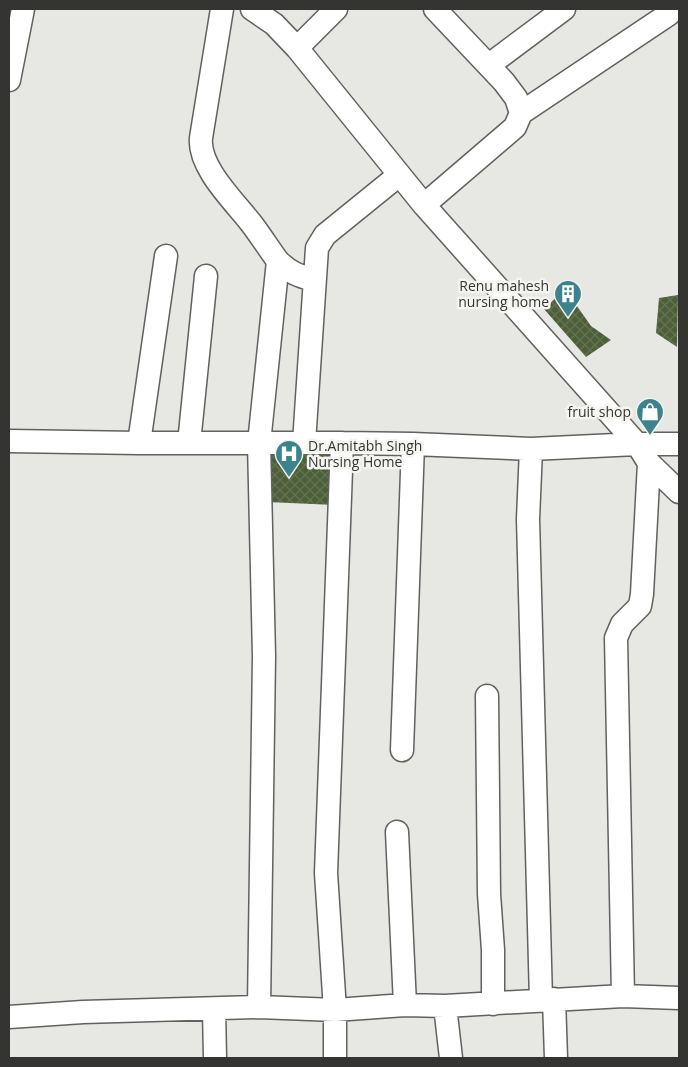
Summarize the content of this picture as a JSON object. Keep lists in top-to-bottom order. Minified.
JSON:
{"places":{"building":["Renu mahesh nursing home"],"shop":["fruit shop"],"hospital":["Dr.Amitabh Singh Nursing Home"]}}
